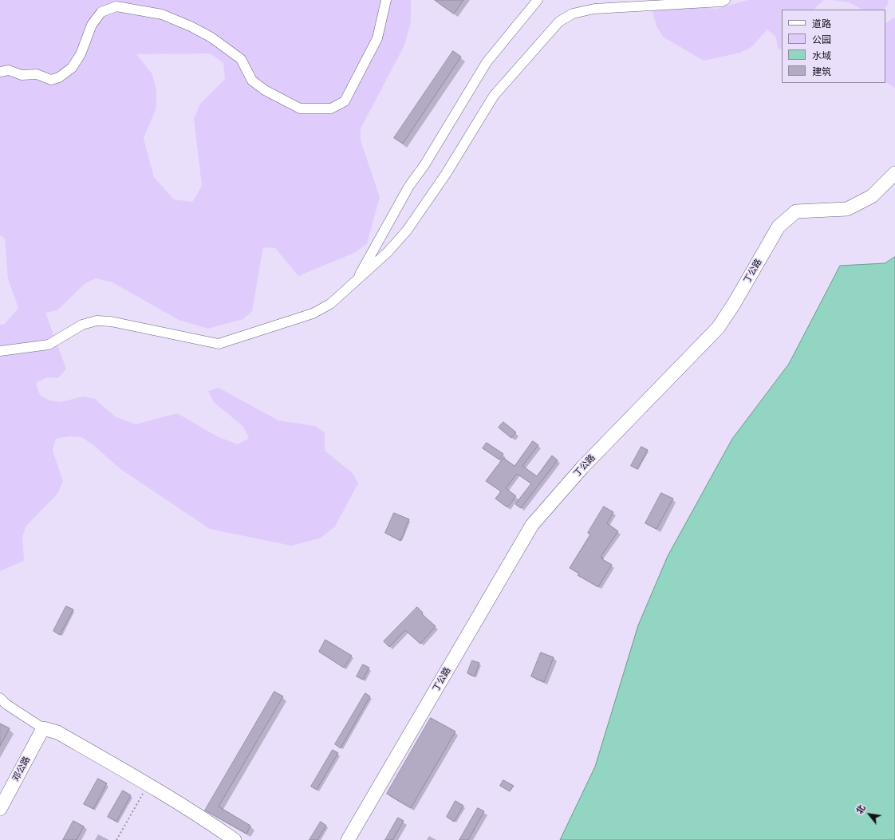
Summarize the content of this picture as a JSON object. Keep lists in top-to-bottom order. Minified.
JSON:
{"streets":{"street":["丁公路","邓公路"]},"legend":["道路","公园","水域","建筑"],"north":"top left"}
